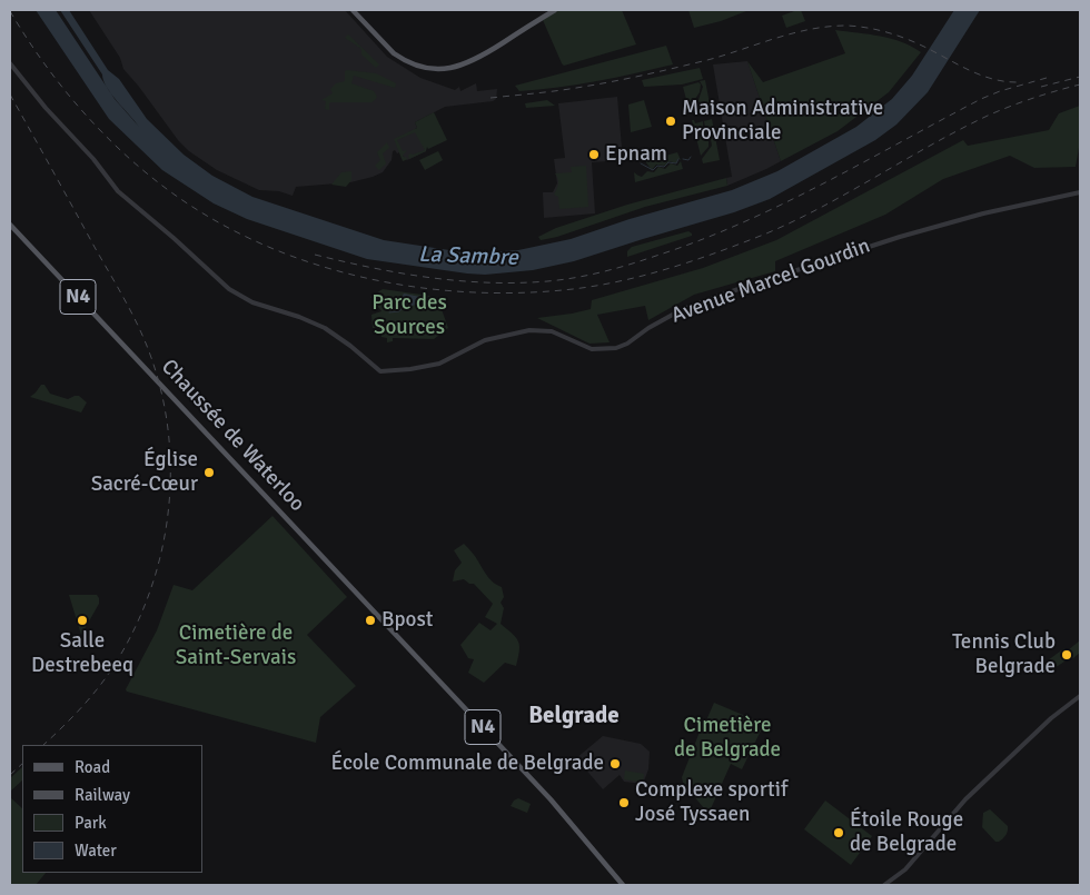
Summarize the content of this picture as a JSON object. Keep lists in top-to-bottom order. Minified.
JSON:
{"streets":{"main road":["N4","Chaussée de Waterloo"],"street":["Avenue Marcel Gourdin"]},"districts":["Belgrade"],"water":["La Sambre"],"parks":["Parc des Sources","Cimetière de Saint-Servais","Cimetière de Belgrade"],"places":["Maison Administrative Provinciale","Epnam","Église Sacré-Cœur","Salle Destrebeeq","Bpost","Tennis Club Belgrade","École Communale de Belgrade","Complexe sportif José Tyssaen","Étoile Rouge de Belgrade"],"legend":["Road","Railway","Park","Water"]}
